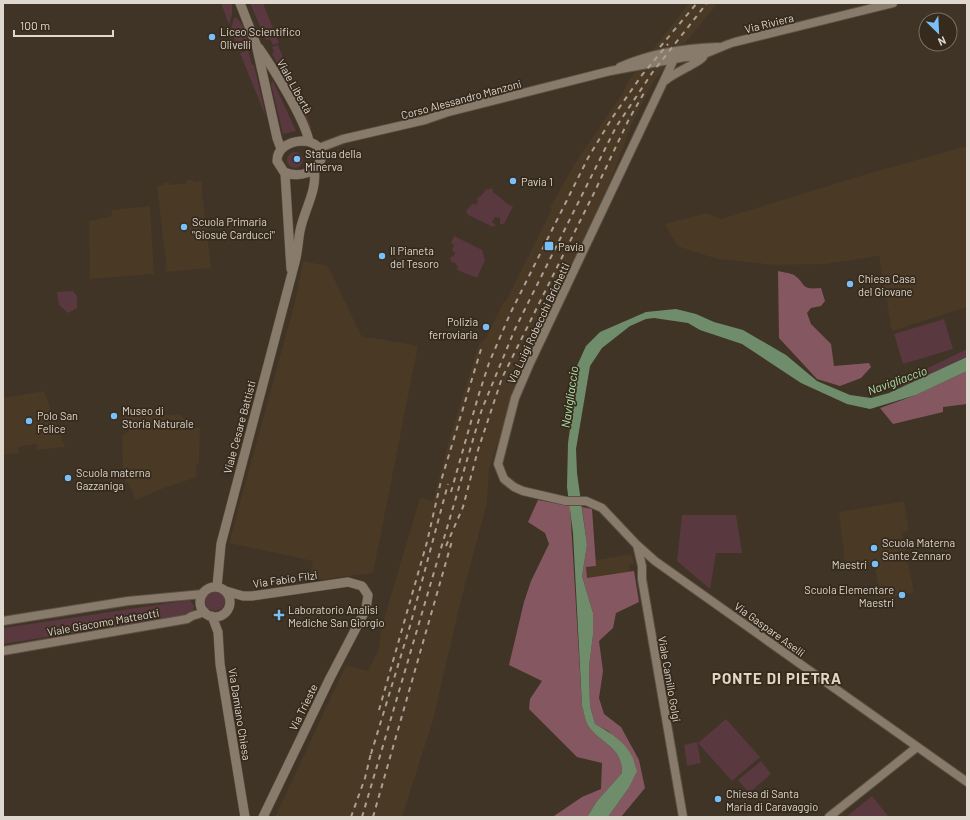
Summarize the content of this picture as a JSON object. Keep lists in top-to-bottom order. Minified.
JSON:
{"streets":{"main road":["Viale Libertà","Viale Cesare Battisti","Via Fabio Filzi","Via Trieste","Via Damiano Chiesa"],"street":["Via Riviera","Corso Alessandro Manzoni","Via Luigi Robecchi Brichetti","Viale Giacomo Matteotti","Via Gaspare Aselli","Viale Camillo Golgi"]},"crossings":[["Via Riviera","Corso Alessandro Manzoni"],["Via Riviera","Via Luigi Robecchi Brichetti"],["Viale Libertà","Corso Alessandro Manzoni"],["Viale Libertà","Viale Cesare Battisti"],["Corso Alessandro Manzoni","Via Luigi Robecchi Brichetti"],["Corso Alessandro Manzoni","Viale Cesare Battisti"],["Via Luigi Robecchi Brichetti","Via Gaspare Aselli"],["Viale Cesare Battisti","Via Fabio Filzi"],["Viale Cesare Battisti","Viale Giacomo Matteotti"],["Viale Cesare Battisti","Via Damiano Chiesa"],["Via Fabio Filzi","Viale Giacomo Matteotti"],["Via Fabio Filzi","Via Trieste"],["Via Fabio Filzi","Via Damiano Chiesa"],["Viale Giacomo Matteotti","Via Damiano Chiesa"],["Via Gaspare Aselli","Viale Camillo Golgi"]],"districts":["PONTE DI PIETRA"],"water":["Navigliaccio"],"places":{"other":["Liceo Scientifico Olivelli","Statua della Minerva","Pavia 1","Scuola Primaria \"Giosuè Carducci\"","Il Pianeta del Tesoro","Chiesa Casa del Giovane","Polizia ferroviaria","Museo di Storia Naturale","Polo San Felice","Scuola materna Gazzaniga","Scuola Materna Sante Zennaro","Maestri","Scuola Elementare Maestri","Chiesa di Santa Maria di Caravaggio"],"transit":["Pavia"],"health":["Laboratorio Analisi Mediche San Giorgio"]},"scale_bar":"100 m","north":"bottom right"}
